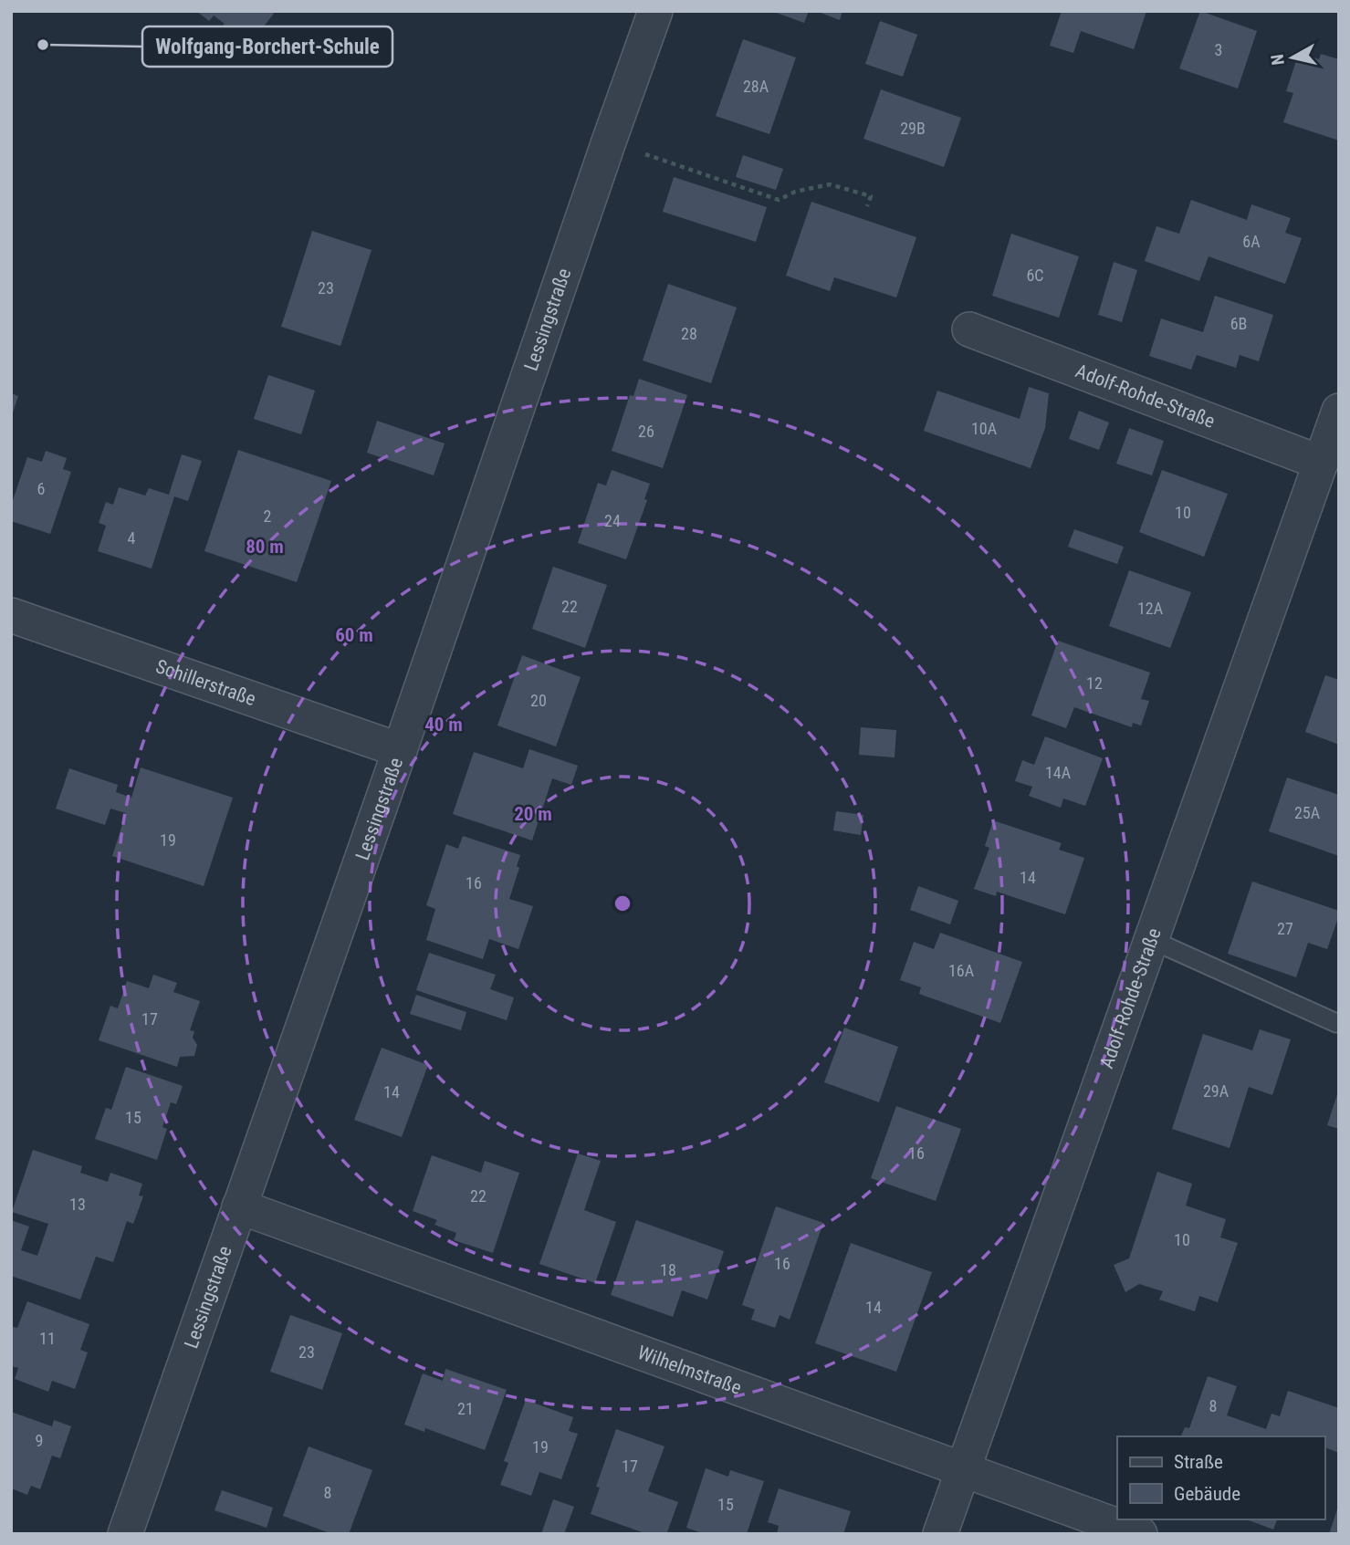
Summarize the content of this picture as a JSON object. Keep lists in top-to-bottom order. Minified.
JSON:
{"streets":{"street":["Lessingstraße","Adolf-Rohde-Straße","Schillerstraße","Wilhelmstraße"]},"crossings":[["Lessingstraße","Schillerstraße"],["Lessingstraße","Wilhelmstraße"],["Adolf-Rohde-Straße","Wilhelmstraße"]],"places":["Wolfgang-Borchert-Schule"],"house_numbers":["3","28A","29B","6A","6C","23","6B","28","10A","26","6","10","2","24","4","22","12A","12","20","14A","25A","19","14","16","27","16A","17","29A","14","15","16","22","13","10","16","18","14","11","23","8","21","9","19","17","8","15"],"legend":["Straße","Gebäude"],"north":"left","rings":["80 m","60 m","40 m","20 m"]}
